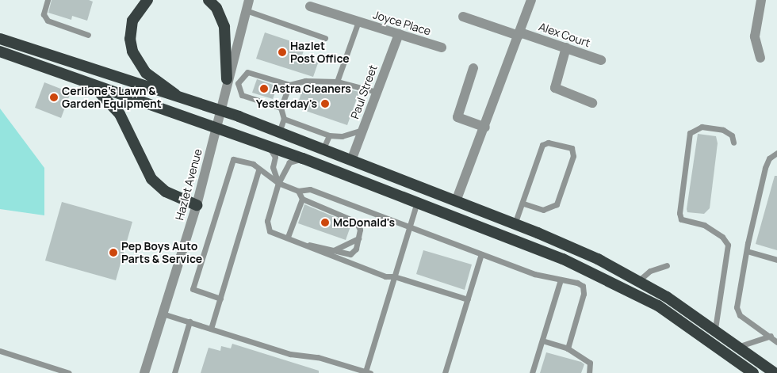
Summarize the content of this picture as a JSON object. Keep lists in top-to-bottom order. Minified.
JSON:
{"streets":{"street":["Joyce Place","Alex Court","Paul Street","Hazlet Avenue"]},"crossings":[["Joyce Place","Paul Street"]],"places":["Hazlet Post Office","Astra Cleaners","Cerlione's Lawn & Garden Equipment","Yesterday's","McDonald's","Pep Boys Auto Parts & Service"]}
